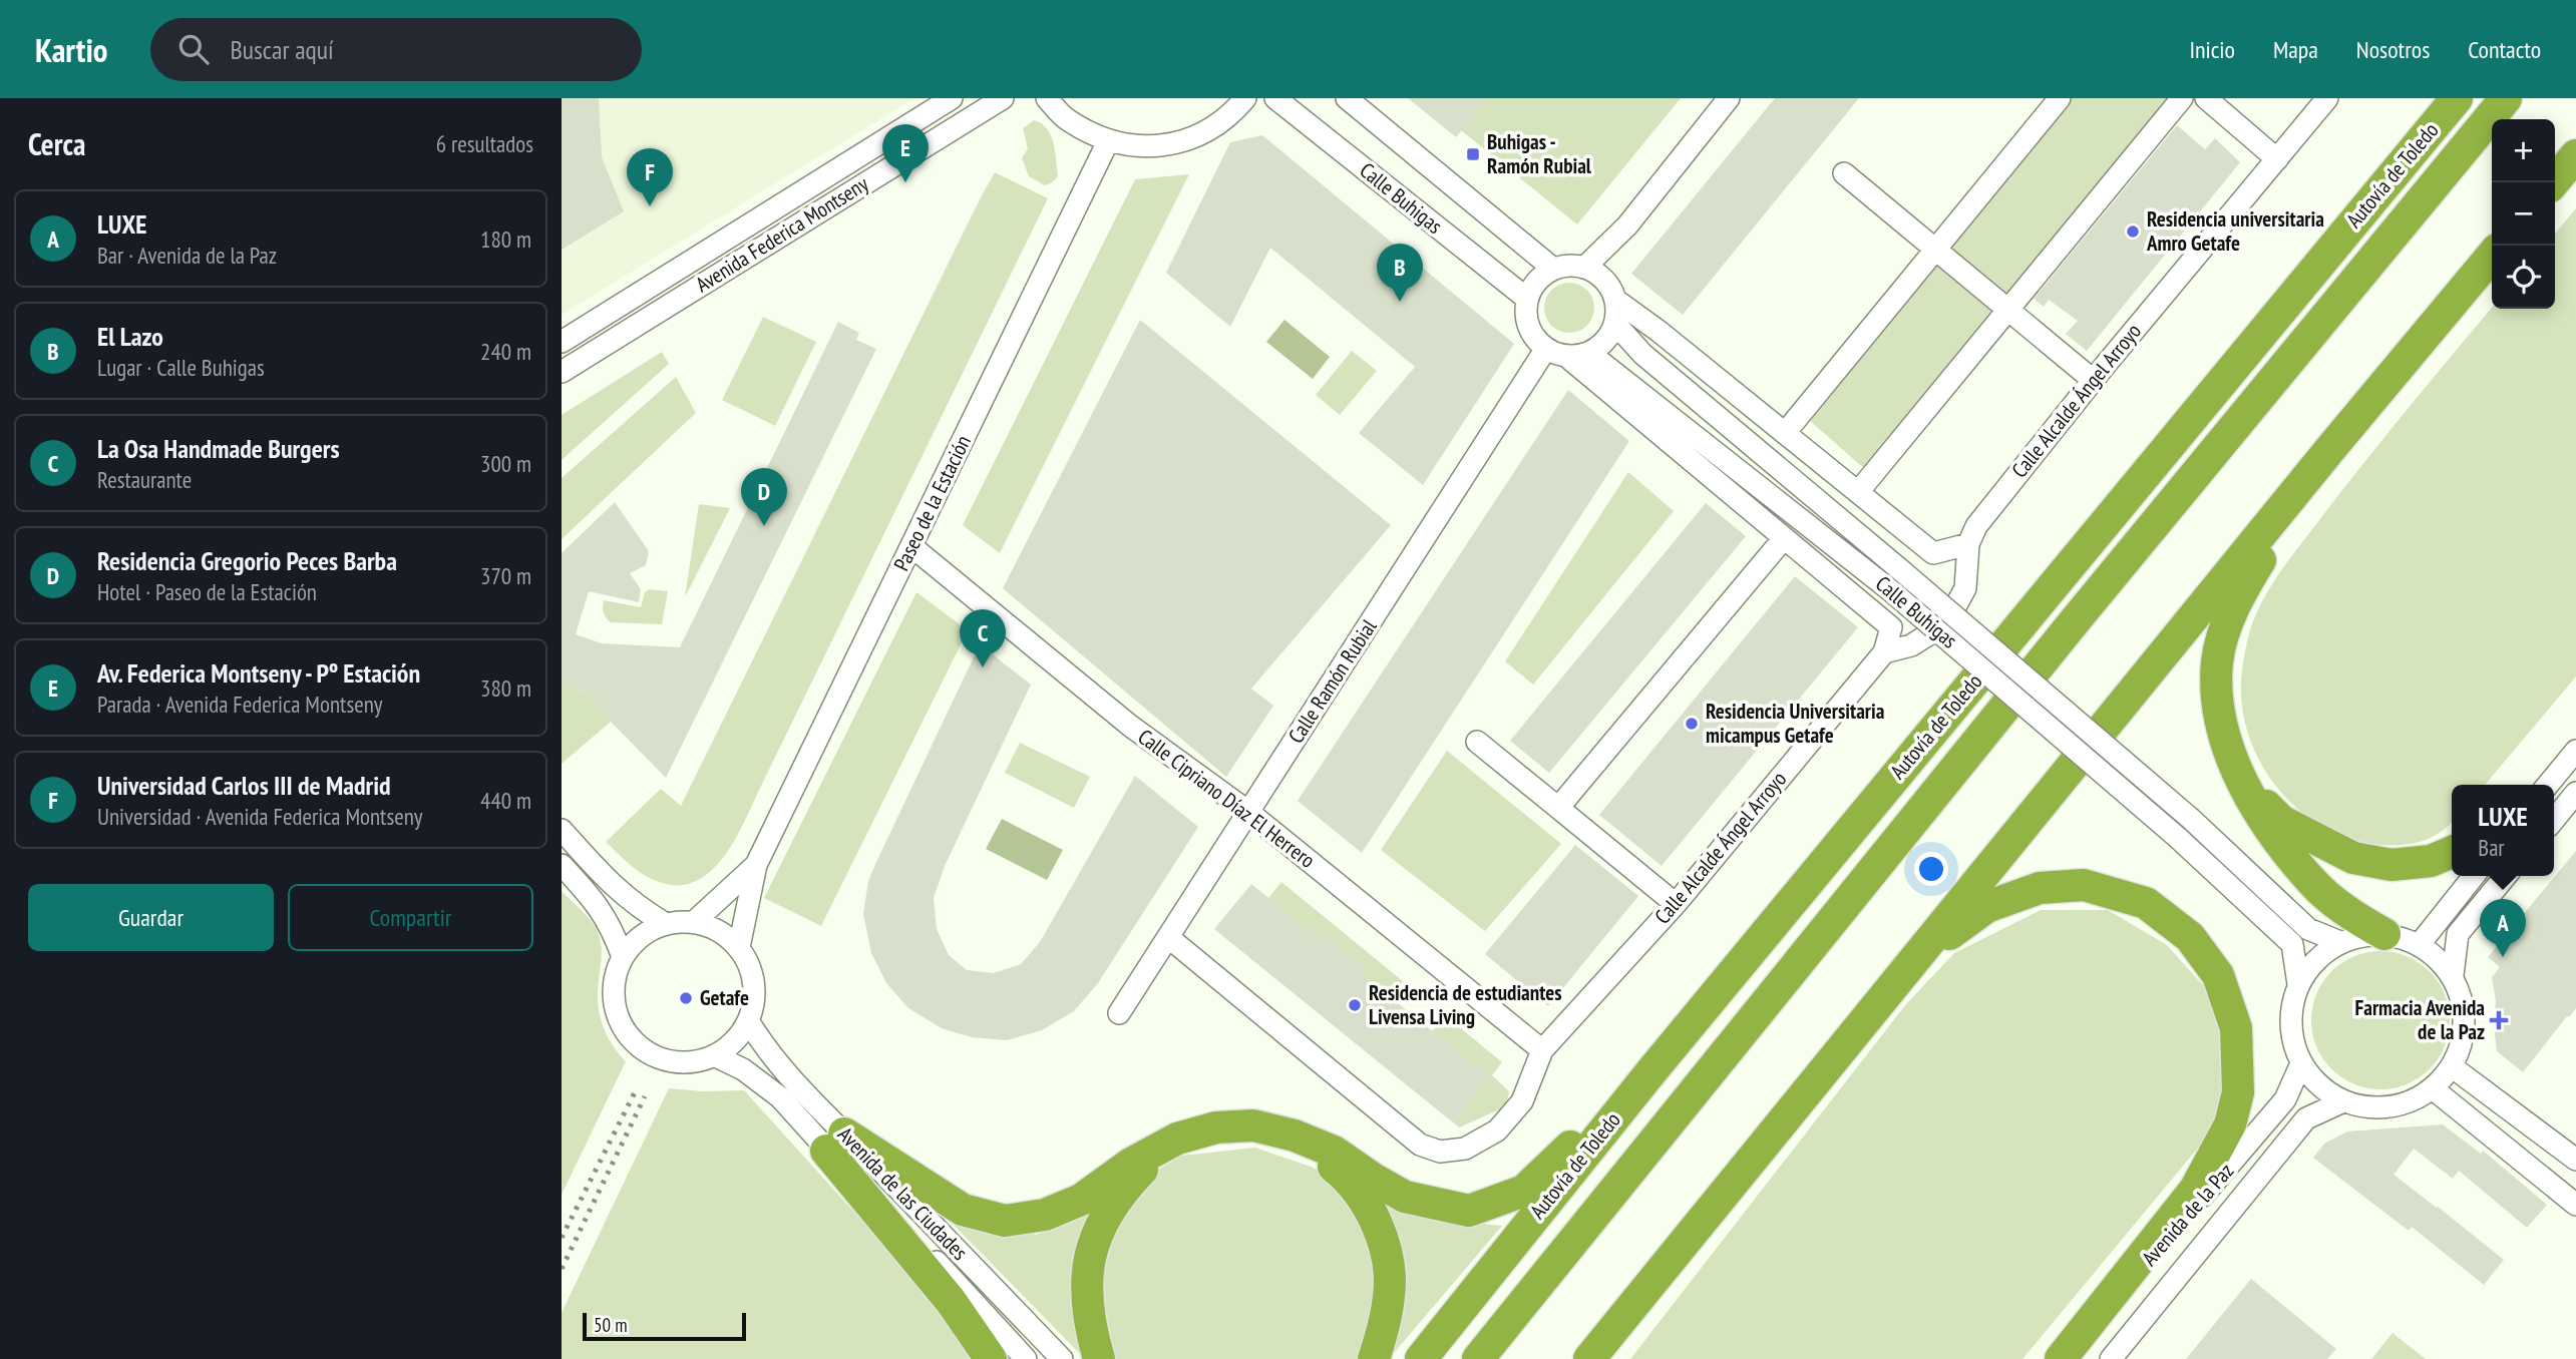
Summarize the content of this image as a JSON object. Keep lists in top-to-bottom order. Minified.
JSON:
{"streets":{"highway":["Autovía de Toledo"],"street":["Calle Buhigas","Avenida Federica Montseny","Calle Alcalde Ángel Arroyo","Paseo de la Estación","Calle Ramón Rubial","Calle Cipriano Díaz El Herrero","Avenida de las Ciudades","Avenida de la Paz"]},"crossings":[["Calle Buhigas","Calle Ramón Rubial"],["Calle Buhigas","Avenida de la Paz"],["Calle Alcalde Ángel Arroyo","Calle Ramón Rubial"],["Calle Alcalde Ángel Arroyo","Calle Cipriano Díaz El Herrero"],["Paseo de la Estación","Calle Cipriano Díaz El Herrero"],["Paseo de la Estación","Avenida de las Ciudades"],["Calle Ramón Rubial","Calle Cipriano Díaz El Herrero"]],"places":{"transit":["Buhigas - Ramón Rubial"],"other":["Residencia universitaria Amro Getafe","Residencia Universitaria micampus Getafe","Getafe","Residencia de estudiantes Livensa Living"],"health":["Farmacia Avenida de la Paz"]},"scale_bar":"50 m","page":{"header":"Kartio","search":"Buscar aquí","nav":["Inicio","Mapa","Nosotros","Contacto"],"heading":["Cerca","6 resultados"],"map_buttons":["+","−"],"pins":["E","F","B","D","C","A"],"list":[{"mark":"A","name":"LUXE","note":"Bar · Avenida de la Paz","value":"180 m"},{"mark":"B","name":"El Lazo","note":"Lugar · Calle Buhigas","value":"240 m"},{"mark":"C","name":"La Osa Handmade Burgers","note":"Restaurante","value":"300 m"},{"mark":"D","name":"Residencia Gregorio Peces Barba","note":"Hotel · Paseo de la Estación","value":"370 m"},{"mark":"E","name":"Av. Federica Montseny - Pº Estación","note":"Parada · Avenida Federica Montseny","value":"380 m"},{"mark":"F","name":"Universidad Carlos III de Madrid","note":"Universidad · Avenida Federica Montseny","value":"440 m"}],"popup":["LUXE","Bar"],"buttons":["Guardar","Compartir"],"scale":"50 m"}}
